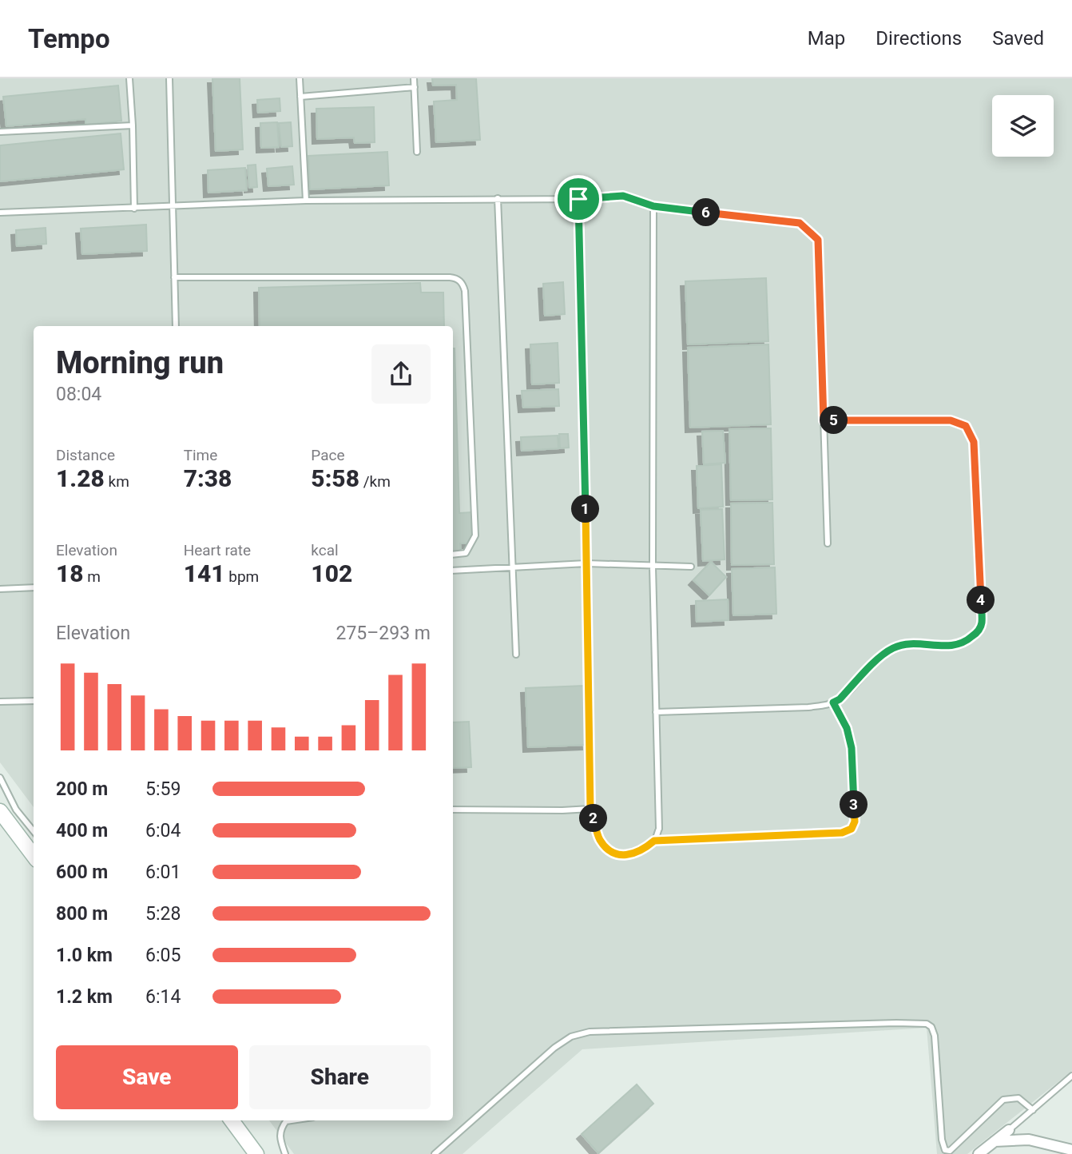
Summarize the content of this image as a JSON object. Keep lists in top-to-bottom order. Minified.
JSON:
{"page":{"header":"Tempo","nav":["Map","Directions","Saved"],"pins":["6","5","1","4","3","2"],"heading":["Morning run","08:04"],"stats":[["Distance","1.28 km"],["Time","7:38"],["Pace","5:58 /km"],["Elevation","18 m"],["Heart rate","141 bpm"],["kcal","102"]],"chart":["Elevation","275–293 m"],"list":[{"name":"200 m","note":"5:59"},{"name":"400 m","note":"6:04"},{"name":"600 m","note":"6:01"},{"name":"800 m","note":"5:28"},{"name":"1.0 km","note":"6:05"},{"name":"1.2 km","note":"6:14"}],"buttons":["Save","Share"]}}
